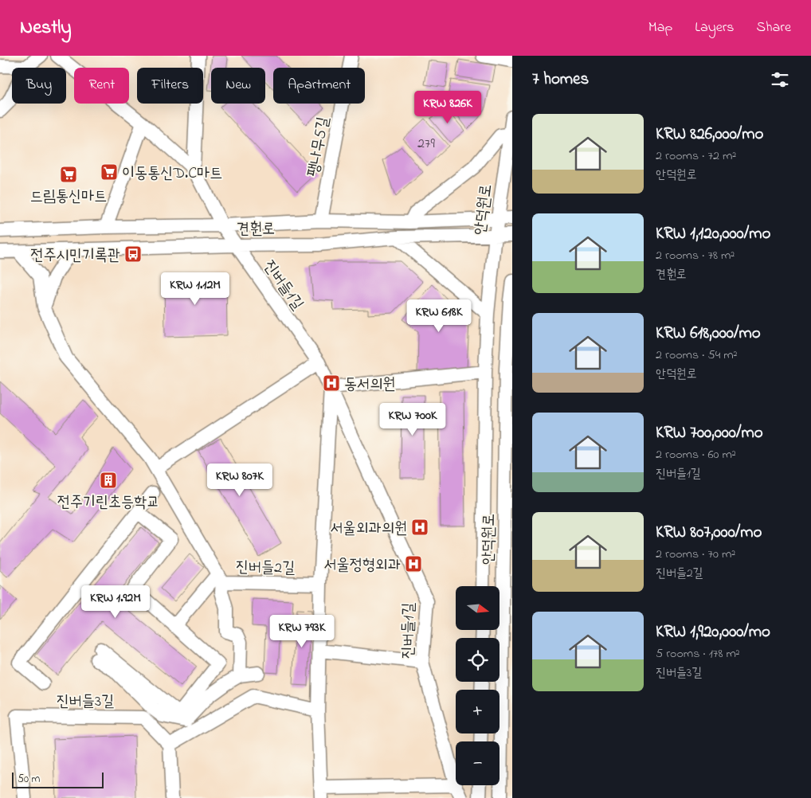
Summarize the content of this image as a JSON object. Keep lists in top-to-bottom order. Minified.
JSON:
{"streets":{"street":["팽나무5길","안덕원로","견훤로","진버들1길","진버들2길","진버들3길"]},"crossings":[["팽나무5길","견훤로"],["안덕원로","견훤로"],["견훤로","진버들1길"]],"places":{"supermarket":["이동통신D.C마트","드림통신마트"],"bus stop":["전주시민기록관"],"hospital":["동서의원","서울외과의원","서울정형외과"],"building":["전주기린초등학교"]},"house_numbers":["279"],"scale_bar":"50 m","north":"right","page":{"header":"Nestly","nav":["Map","Layers","Share"],"heading":"7 homes","chip":["Buy","Rent","Filters","New","Apartment"],"price":["KRW 826K","KRW 1.12M","KRW 618K","KRW 700K","KRW 807K","KRW 1.92M","KRW 793K"],"list":[{"name":"KRW 826,000/mo","note":"2 rooms · 72 m² · 안덕원로"},{"name":"KRW 1,120,000/mo","note":"2 rooms · 78 m² · 견훤로"},{"name":"KRW 618,000/mo","note":"2 rooms · 54 m² · 안덕원로"},{"name":"KRW 700,000/mo","note":"2 rooms · 60 m² · 진버들1길"},{"name":"KRW 807,000/mo","note":"2 rooms · 70 m² · 진버들2길"},{"name":"KRW 1,920,000/mo","note":"5 rooms · 178 m² · 진버들3길"}],"map_buttons":["+","−"],"scale":"50 m"}}
